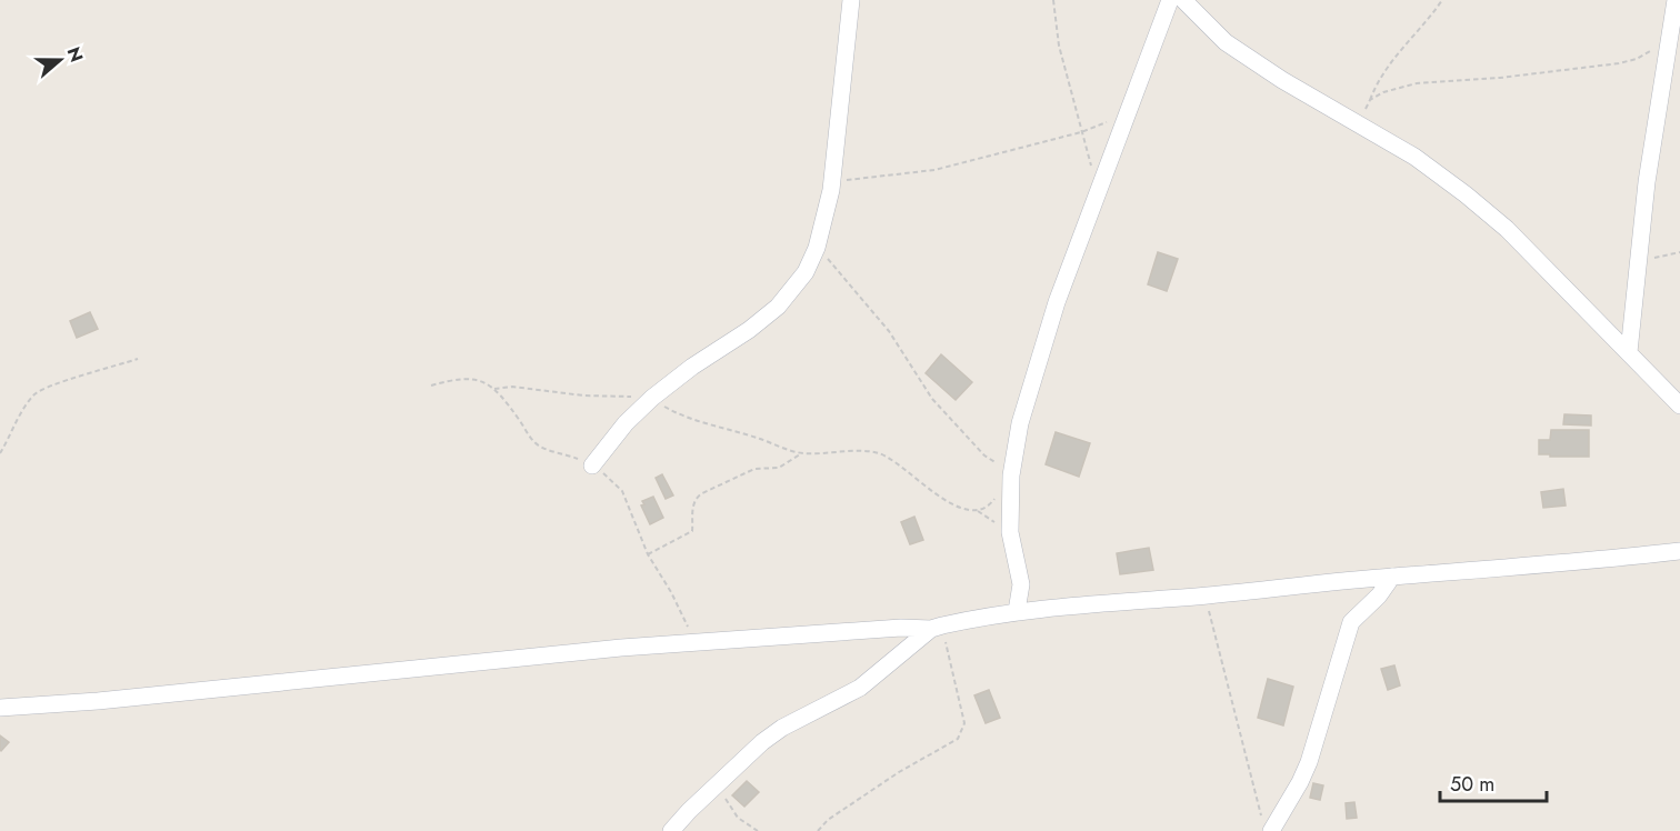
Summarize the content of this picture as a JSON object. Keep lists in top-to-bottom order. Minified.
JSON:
{"scale_bar":"50 m","north":"right"}
